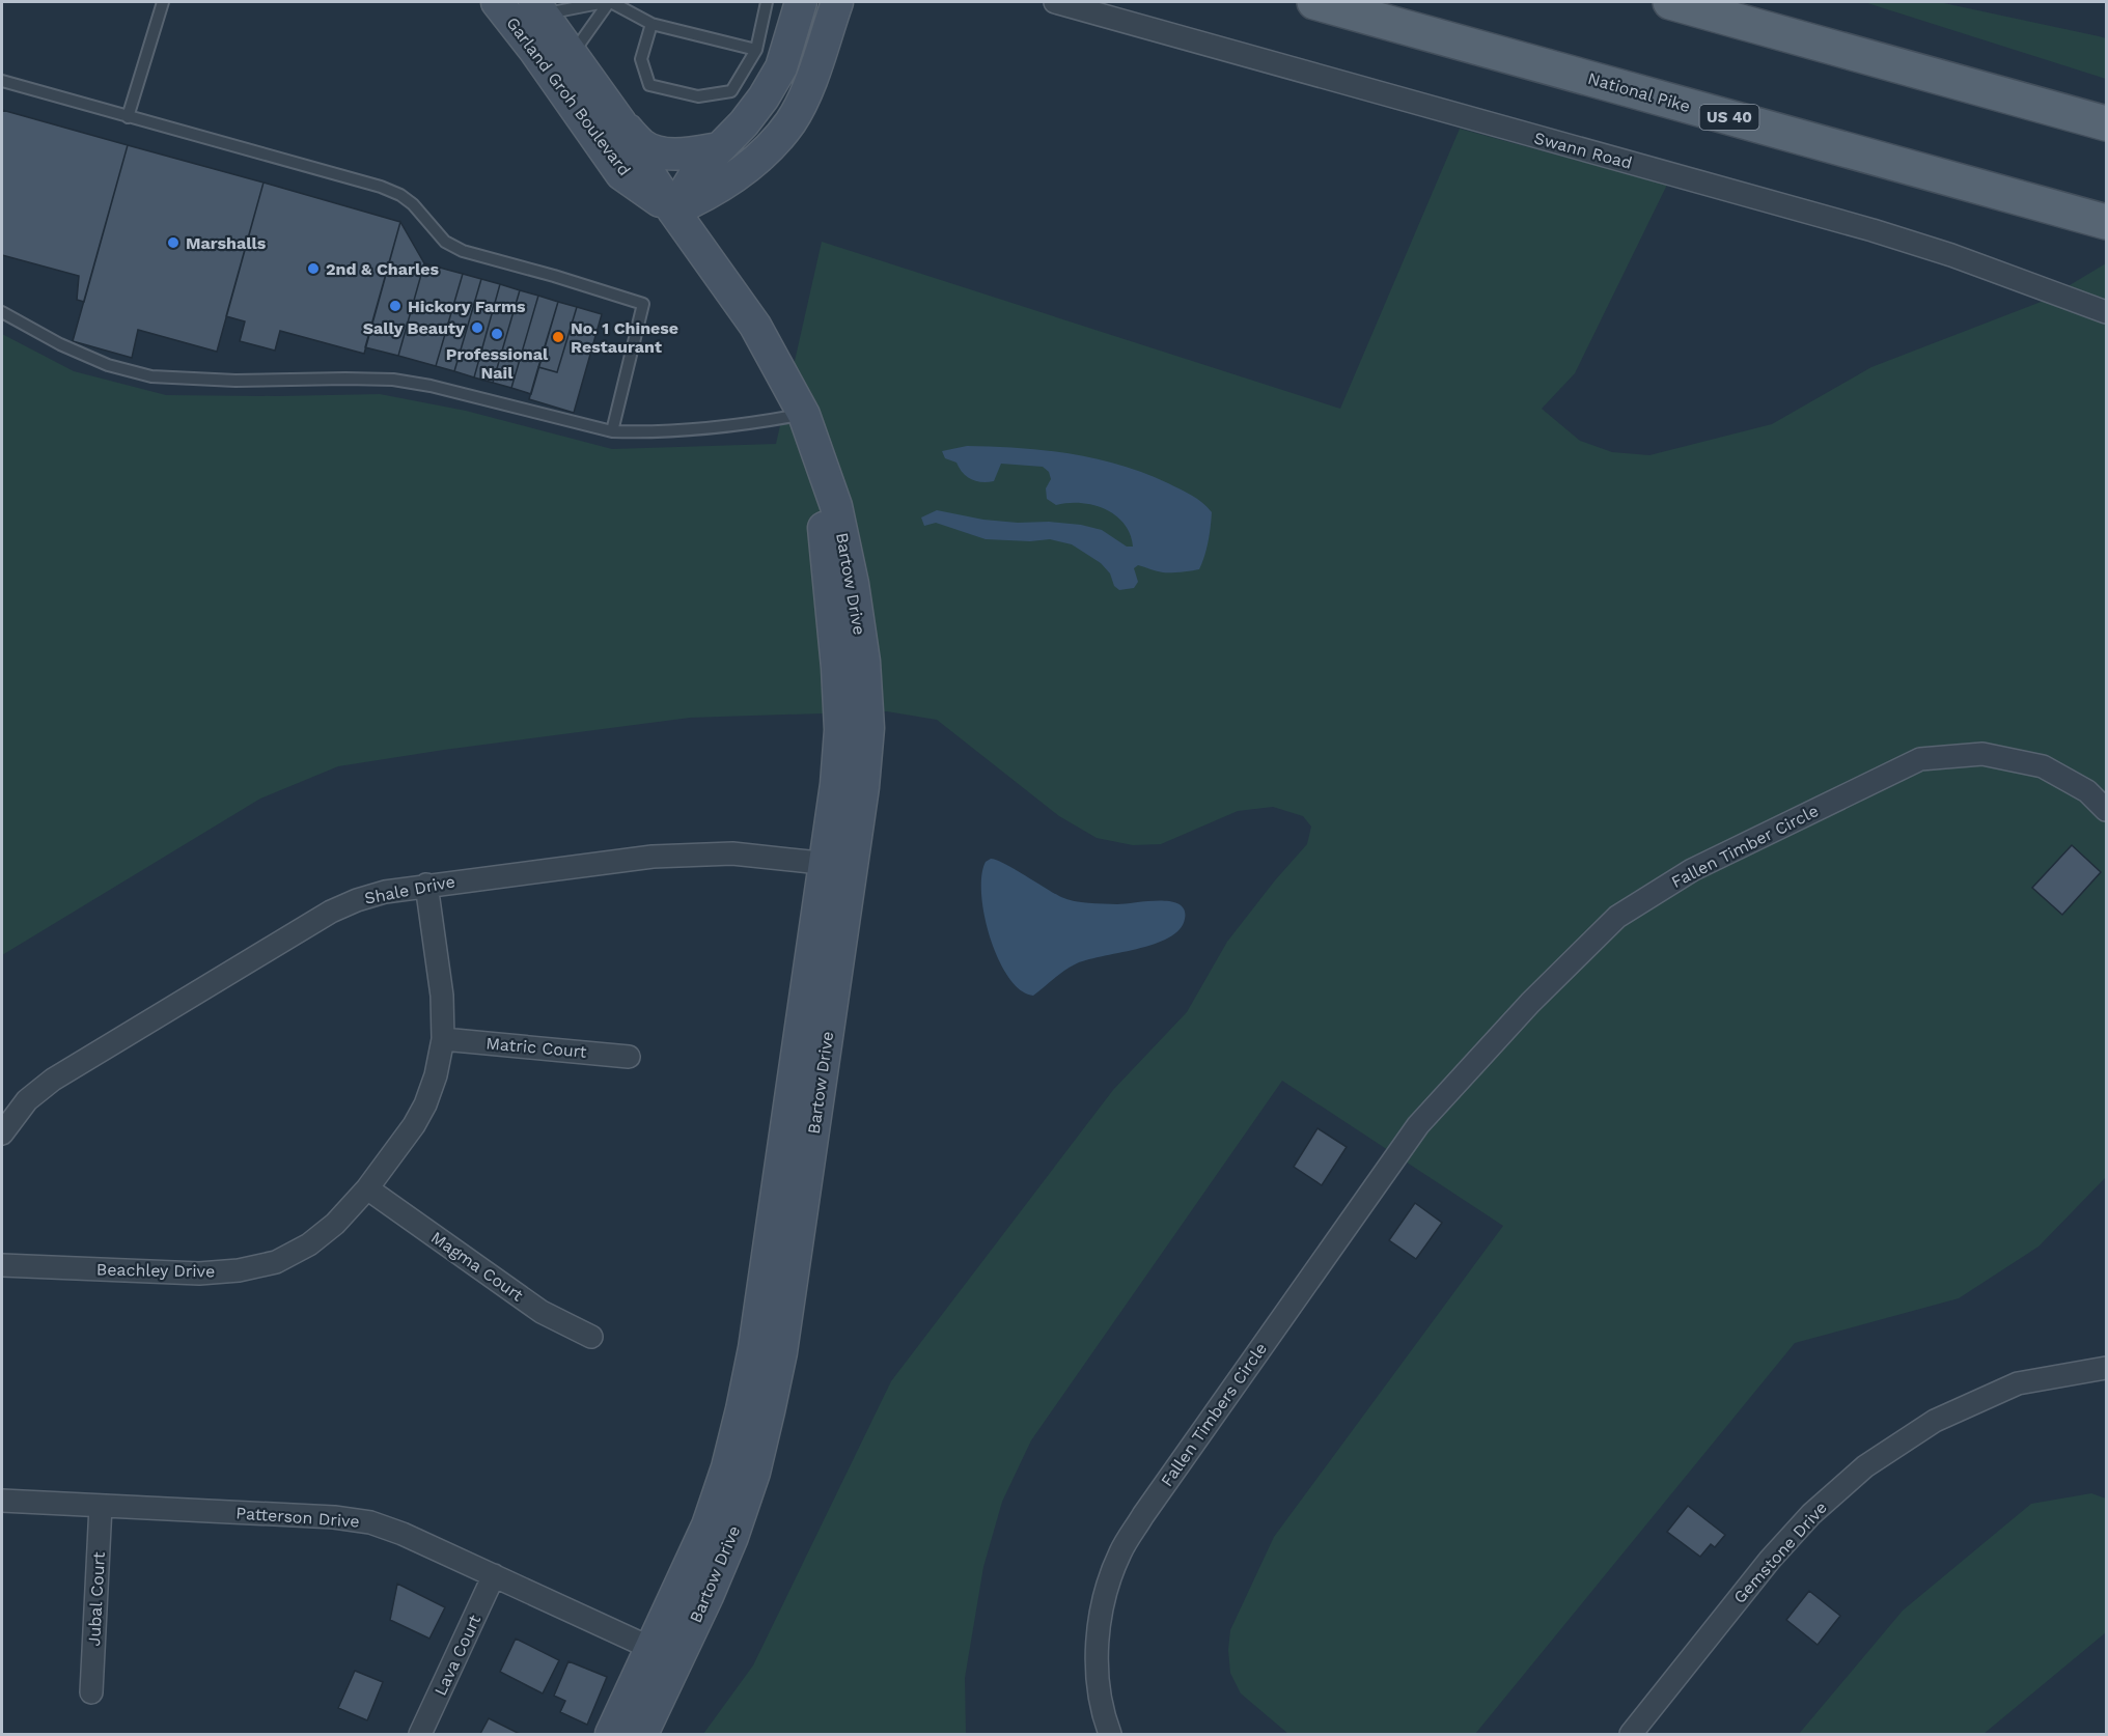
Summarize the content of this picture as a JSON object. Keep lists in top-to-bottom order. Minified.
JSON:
{"streets":{"main road":["National Pike","US 40"],"street":["Garland Groh Boulevard","Swann Road","Bartow Drive","Fallen Timber Circle","Shale Drive","Matric Court","Magma Court","Beachley Drive","Fallen Timbers Circle","Patterson Drive","Gemstone Drive","Jubal Court","Lava Court"]},"crossings":[["Garland Groh Boulevard","Bartow Drive"],["Bartow Drive","Shale Drive"],["Bartow Drive","Patterson Drive"],["Fallen Timber Circle","Fallen Timbers Circle"],["Shale Drive","Beachley Drive"],["Matric Court","Beachley Drive"],["Magma Court","Beachley Drive"],["Patterson Drive","Jubal Court"],["Patterson Drive","Lava Court"]],"places":["Marshalls","2nd & Charles","Hickory Farms","Sally Beauty","Professional Nail","No. 1 Chinese Restaurant"]}
